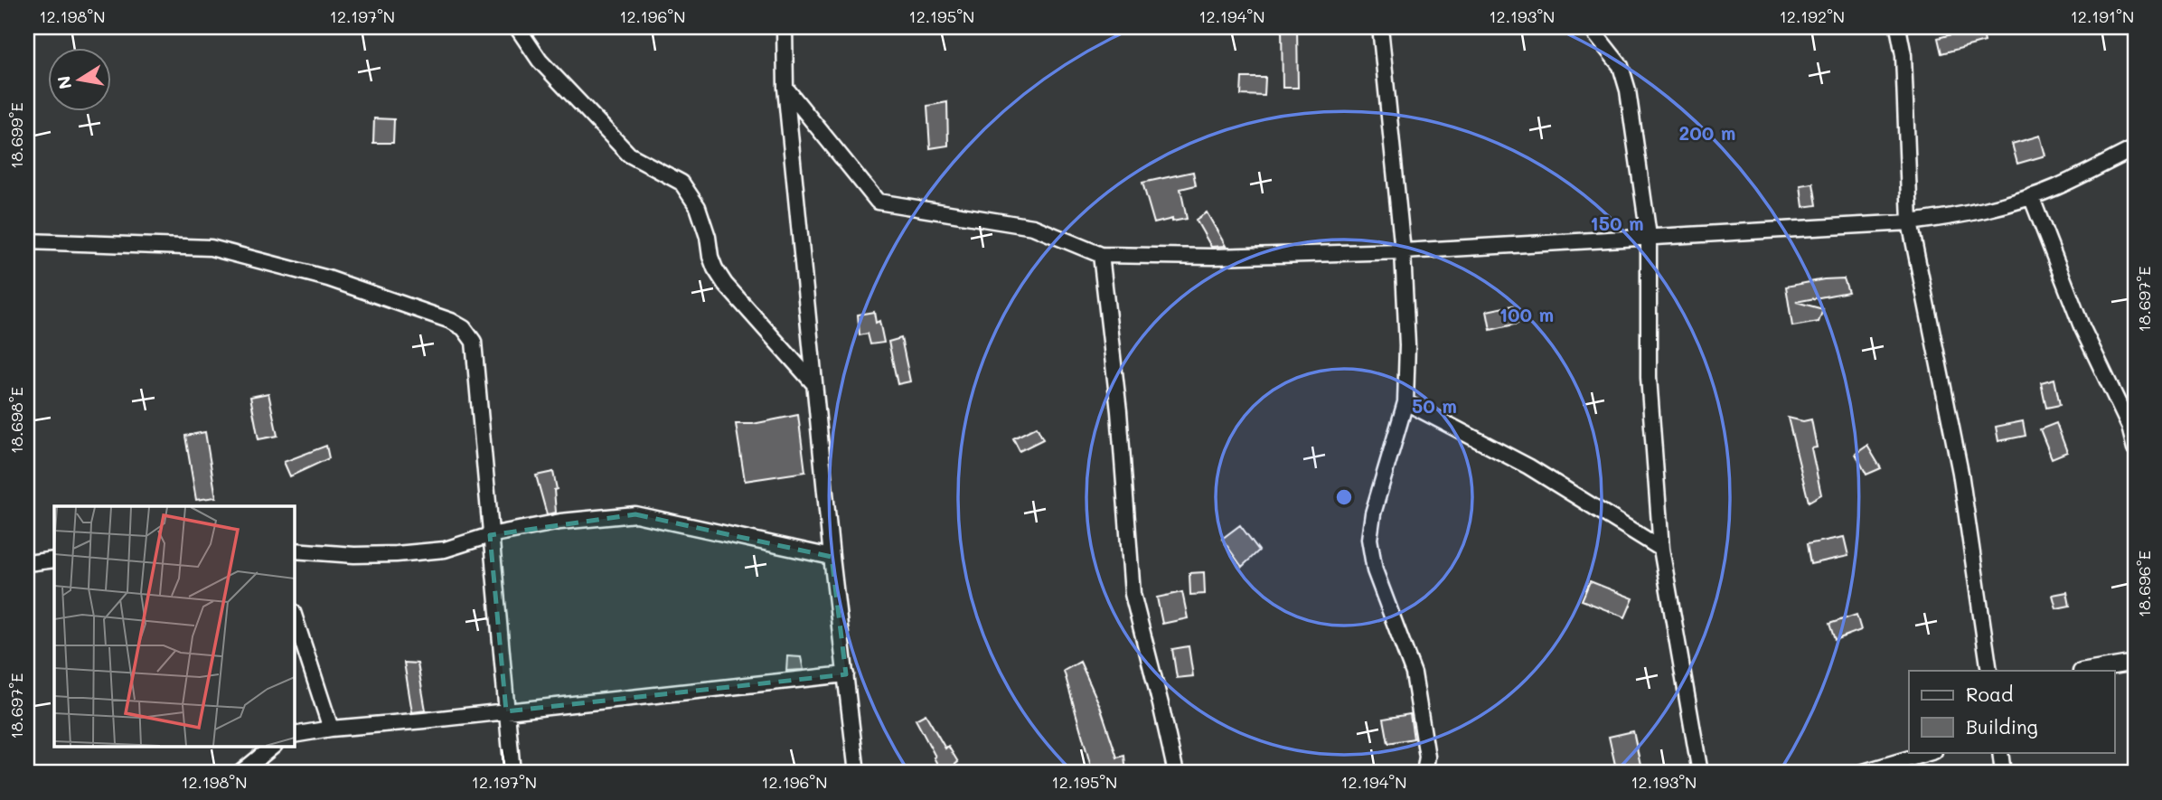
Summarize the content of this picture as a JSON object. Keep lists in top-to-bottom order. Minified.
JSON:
{"legend":["Road","Building"],"north":"left","coordinates":["12.198°N","12.197°N","12.196°N","12.195°N","12.194°N","12.193°N","12.192°N","12.191°N","18.699°E","18.697°E","18.698°E","18.696°E"],"rings":["200 m","150 m","100 m","50 m"]}
